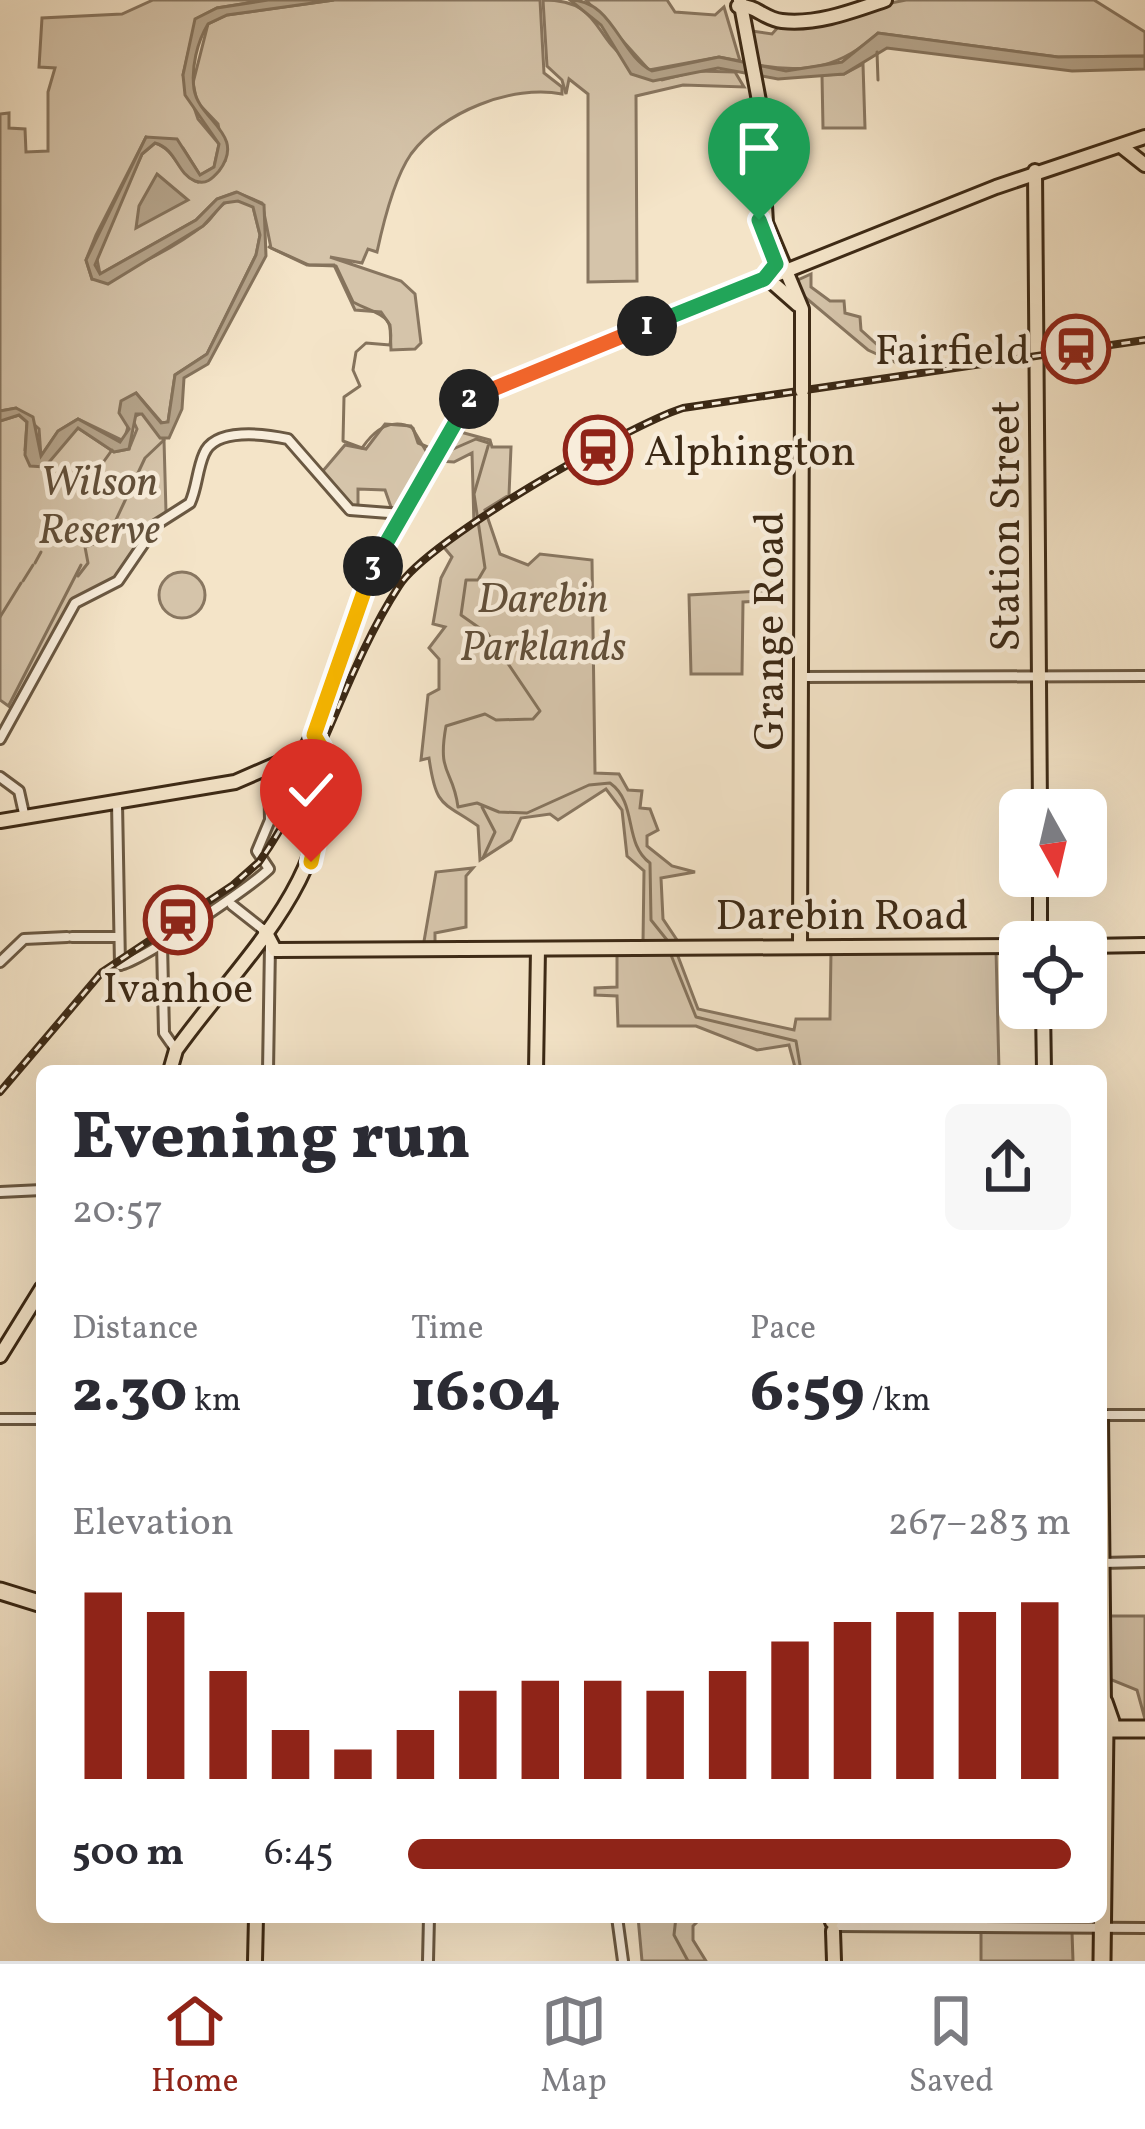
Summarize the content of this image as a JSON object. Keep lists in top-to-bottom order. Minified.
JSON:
{"streets":{"main road":["Station Street","Grange Road","Darebin Road"]},"crossings":[["Grange Road","Darebin Road"]],"parks":["Wilson Reserve","Darebin Parklands"],"places":{"station":["Fairfield","Alphington","Ivanhoe"]},"north":"bottom","page":{"pins":["1","2","3"],"heading":["Evening run","20:57"],"stats":[["Distance","2.30 km"],["Time","16:04"],["Pace","6:59 /km"]],"chart":["Elevation","267–283 m"],"list":[{"name":"500 m","note":"6:45"}],"tabs":["Home","Map","Saved"]}}
